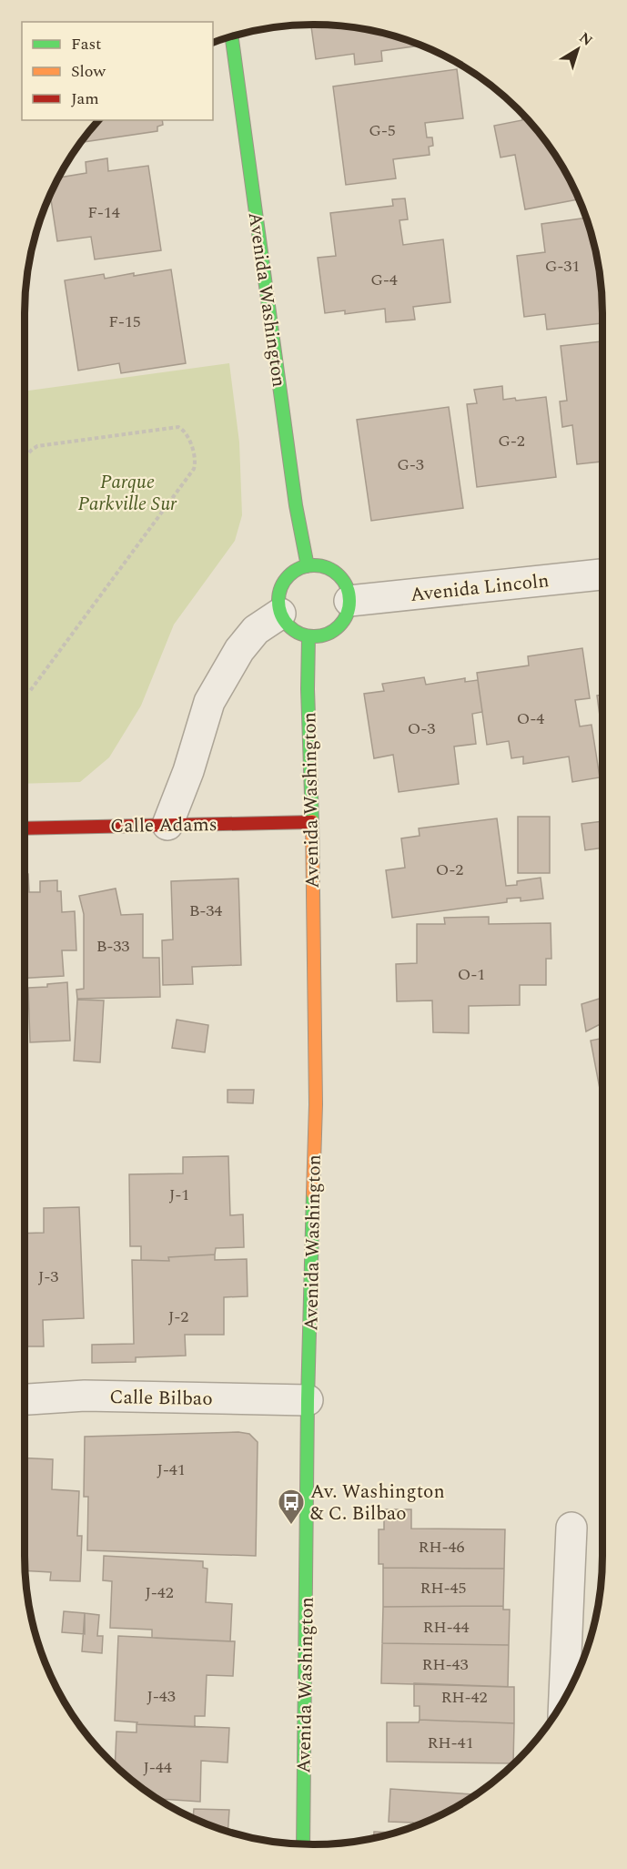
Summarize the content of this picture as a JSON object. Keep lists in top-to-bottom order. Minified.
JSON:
{"streets":{"street":["Avenida Washington","Avenida Lincoln","Calle Adams","Calle Bilbao"]},"crossings":[["Avenida Washington","Avenida Lincoln"],["Avenida Washington","Calle Adams"],["Avenida Washington","Calle Bilbao"]],"parks":["Parque Parkville Sur"],"places":{"bus stop":["Av. Washington & C. Bilbao"]},"house_numbers":["G-5","F-14","G-31","G-4","F-15","G-2","G-3","O-4","O-3","O-2","B-34","B-33","O-1","J-1","J-3","J-2","J-41","RH-46","RH-45","J-42","RH-44","RH-43","J-43","RH-42","RH-41","J-44"],"legend":["Fast","Slow","Jam"],"north":"top right"}
